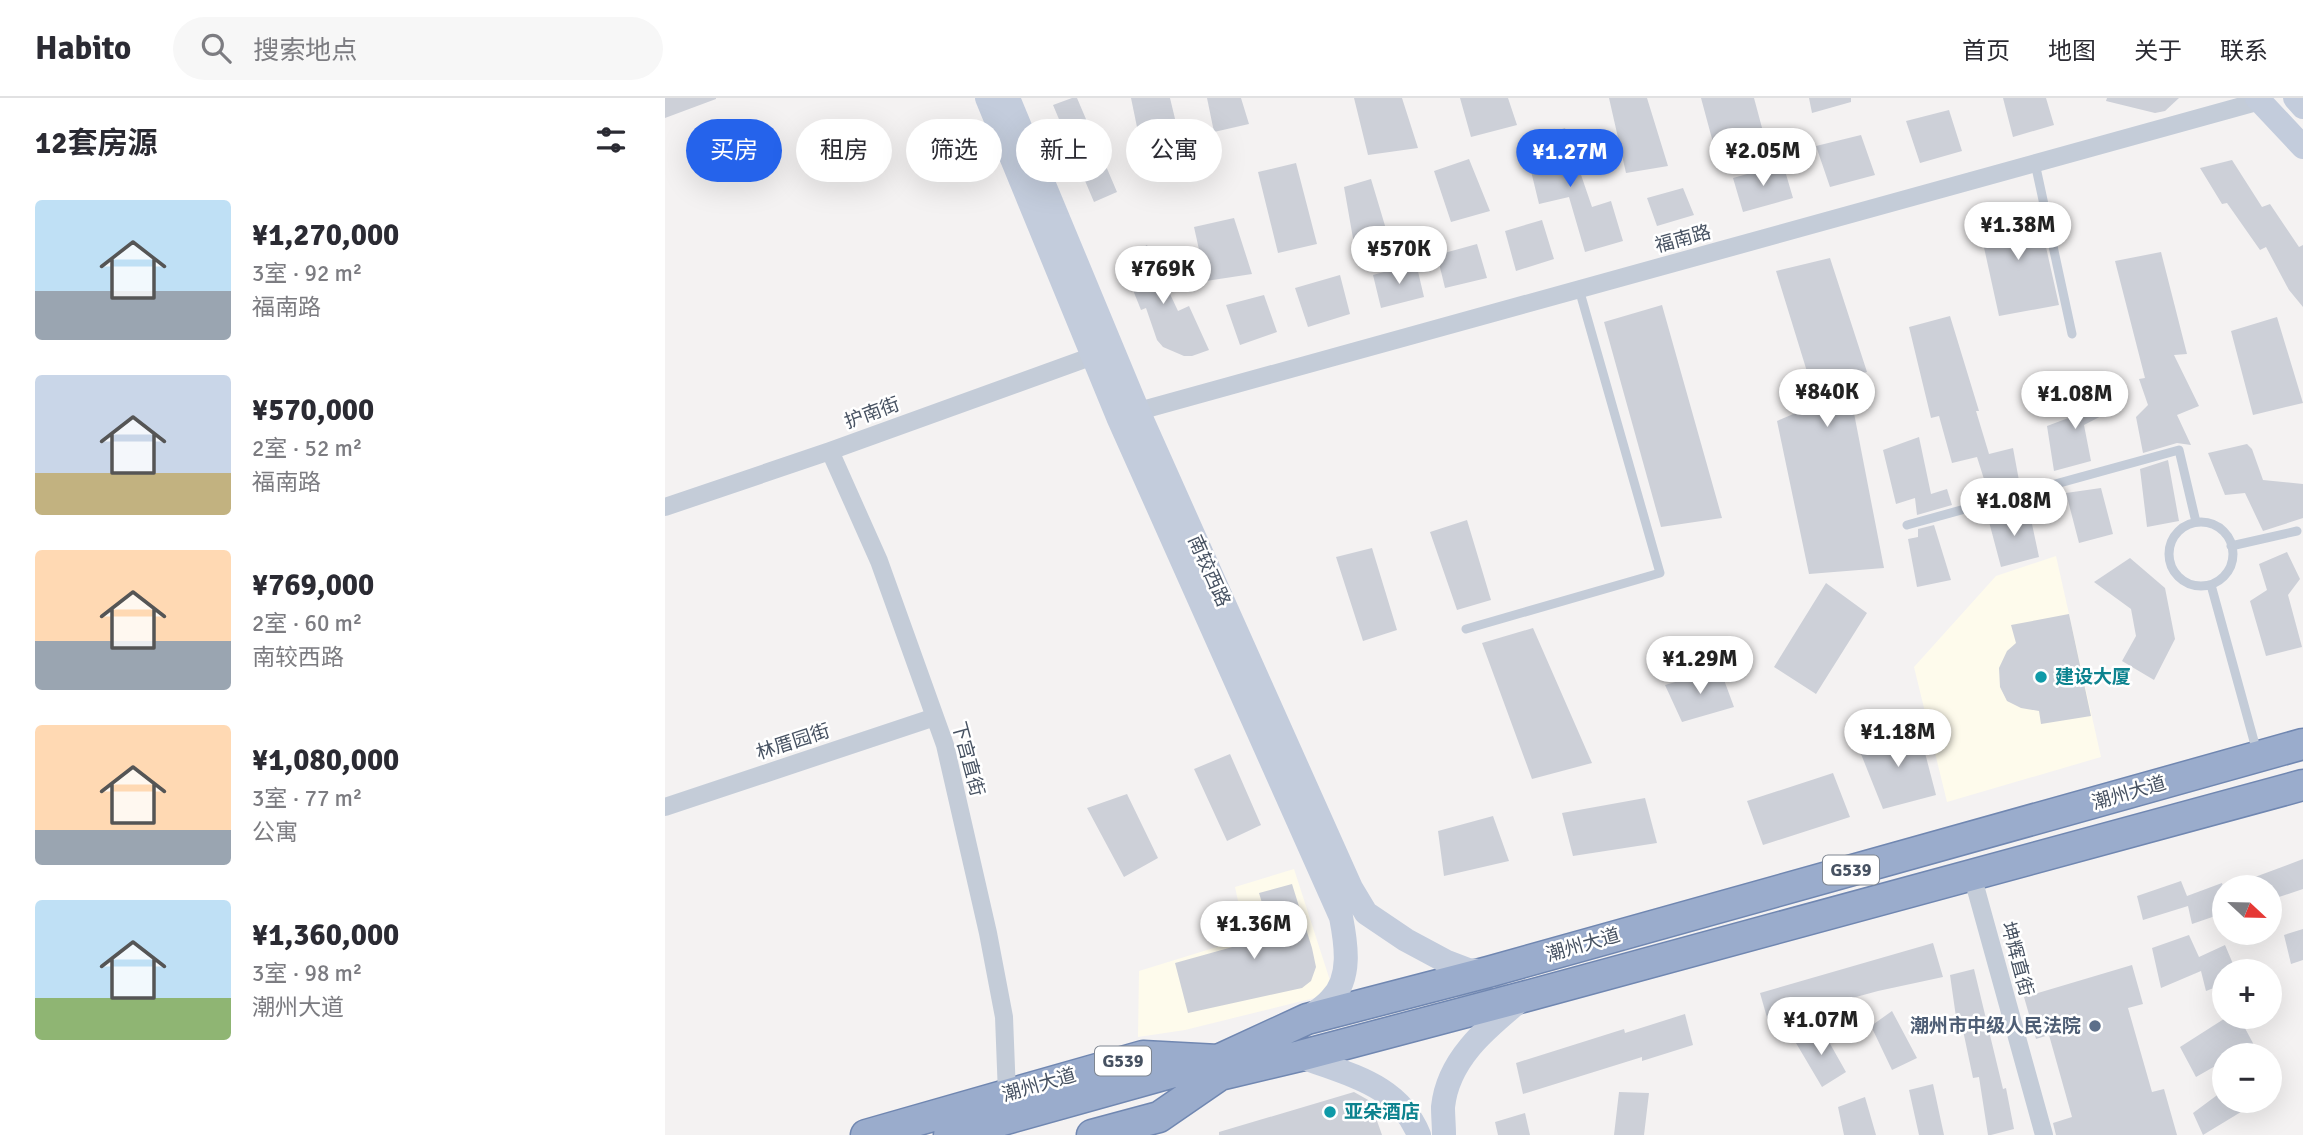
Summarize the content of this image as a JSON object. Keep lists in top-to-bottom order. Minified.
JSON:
{"streets":{"highway":["潮州大道","G539"],"main road":["南较西路"],"street":["福南路","护南街","林厝园街","下宫直街","坤辉直街"]},"crossings":[["福南路","南较西路"],["护南街","南较西路"],["护南街","下宫直街"],["南较西路","潮州大道"],["林厝园街","下宫直街"],["下宫直街","潮州大道"],["潮州大道","坤辉直街"]],"places":["建设大厦","潮州市中级人民法院","亚朵酒店"],"north":"right","page":{"header":"Habito","search":"搜索地点","nav":["首页","地图","关于","联系"],"heading":"12套房源","chip":["买房","租房","筛选","新上","公寓"],"price":["¥2.05M","¥1.27M","¥1.38M","¥570K","¥769K","¥840K","¥1.08M","¥1.08M","¥1.29M","¥1.18M","¥1.36M","¥1.07M"],"list":[{"name":"¥1,270,000","note":"3室 · 92 m² · 福南路"},{"name":"¥570,000","note":"2室 · 52 m² · 福南路"},{"name":"¥769,000","note":"2室 · 60 m² · 南较西路"},{"name":"¥1,080,000","note":"3室 · 77 m² · 公寓"},{"name":"¥1,360,000","note":"3室 · 98 m² · 潮州大道"}],"map_buttons":["+","−"]}}
